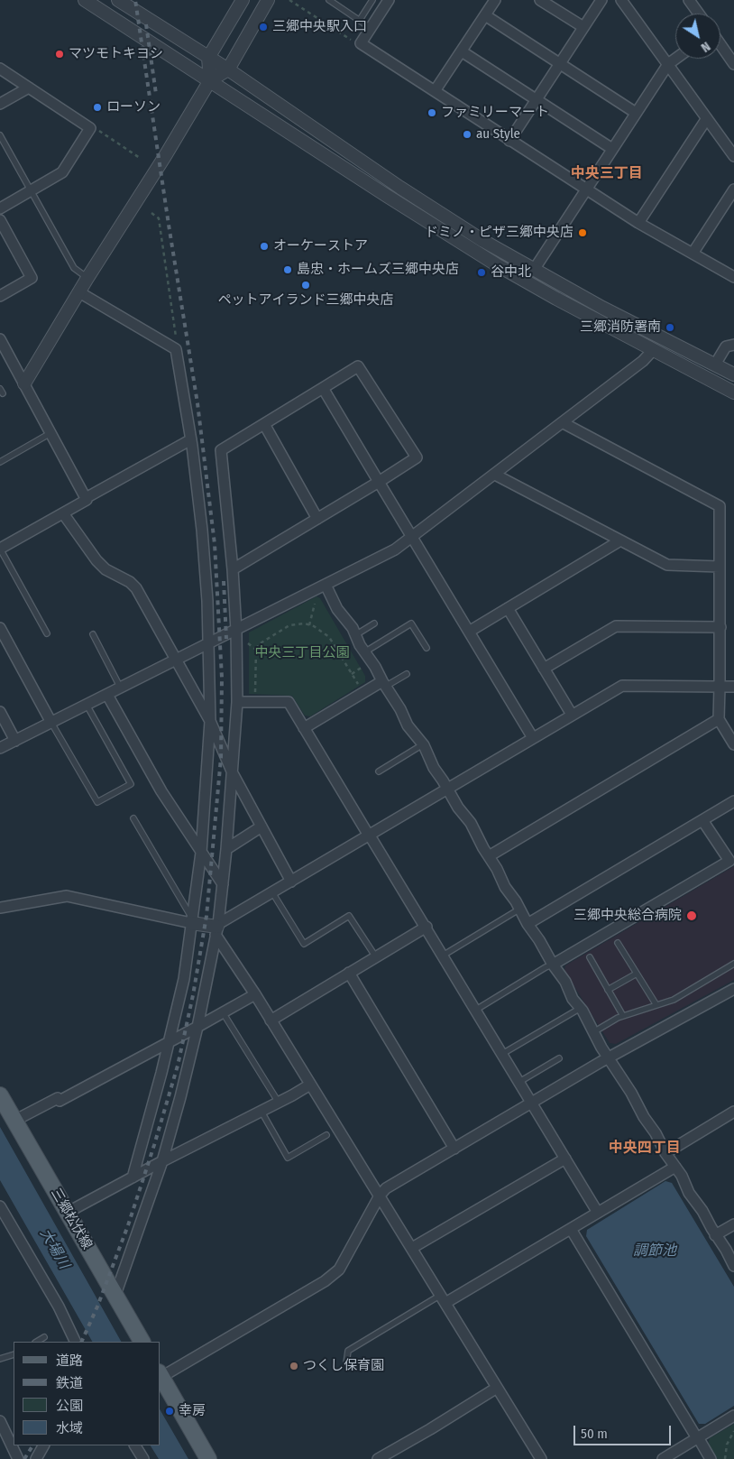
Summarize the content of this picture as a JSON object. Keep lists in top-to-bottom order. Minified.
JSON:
{"streets":{"main road":["三郷松伏線"]},"districts":["中央三丁目","中央四丁目"],"water":["大場川","調節池"],"parks":["中央三丁目公園"],"places":["三郷中央駅入口","マツモトキヨシ","ローソン","ファミリーマート","au Style","ドミノ・ピザ三郷中央店","オーケーストア","島忠・ホームズ三郷中央店","谷中北","ペットアイランド三郷中央店","三郷消防署南","三郷中央総合病院","つくし保育園","幸房"],"legend":["道路","鉄道","公園","水域"],"scale_bar":"50 m","north":"bottom right"}
